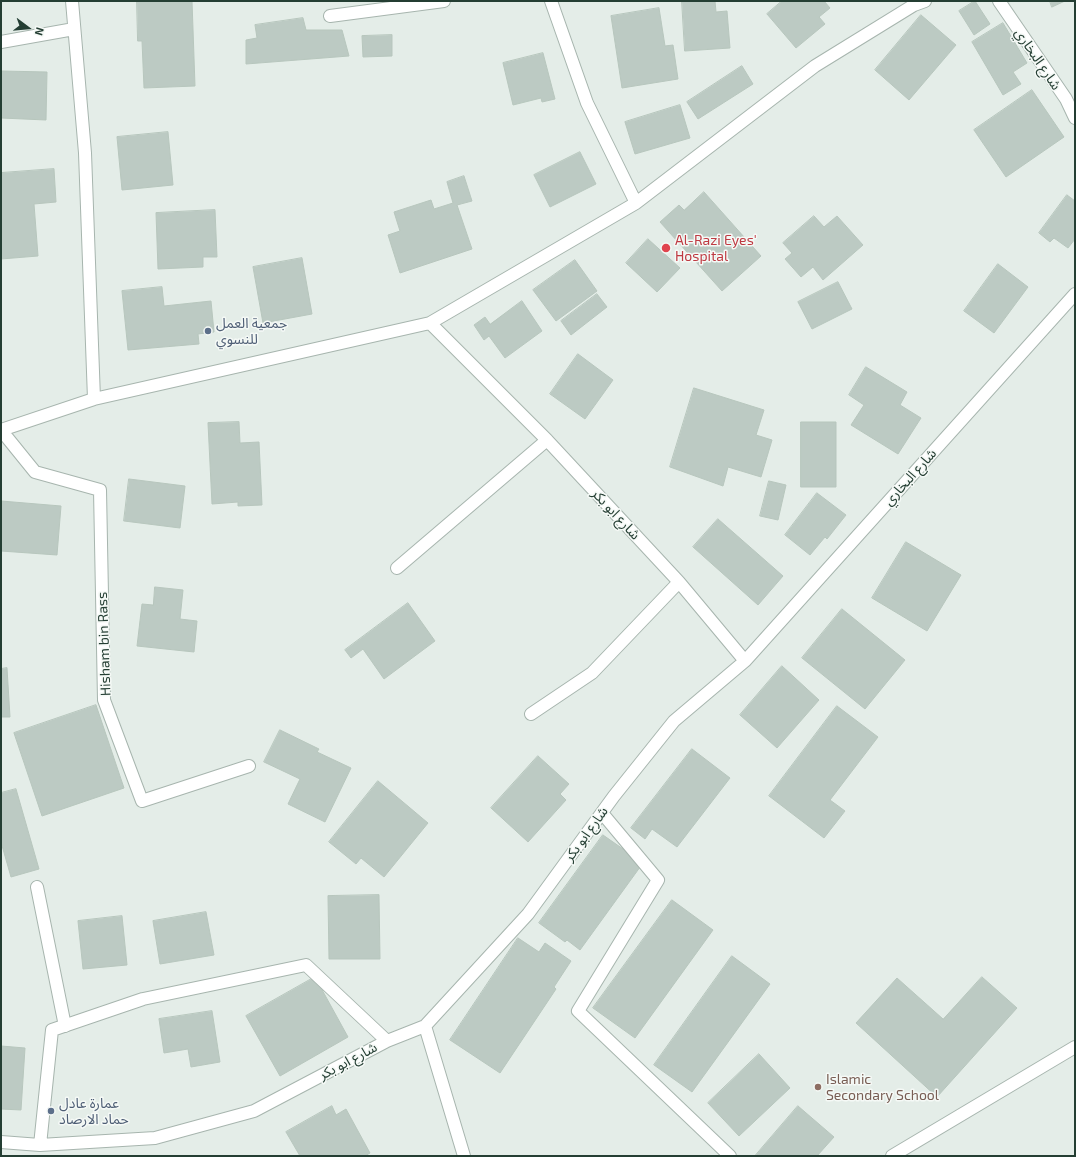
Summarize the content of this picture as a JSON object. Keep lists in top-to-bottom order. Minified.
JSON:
{"streets":{"street":["شارع البخاري","شارع ابو بكر","Hisham bin Rass"]},"crossings":[["شارع البخاري","شارع ابو بكر"]],"places":["Al-Razi Eyes' Hospital","جمعية العمل للنسوي","Islamic Secondary School","عمارة عادل حماد الارصاد"],"north":"right"}
